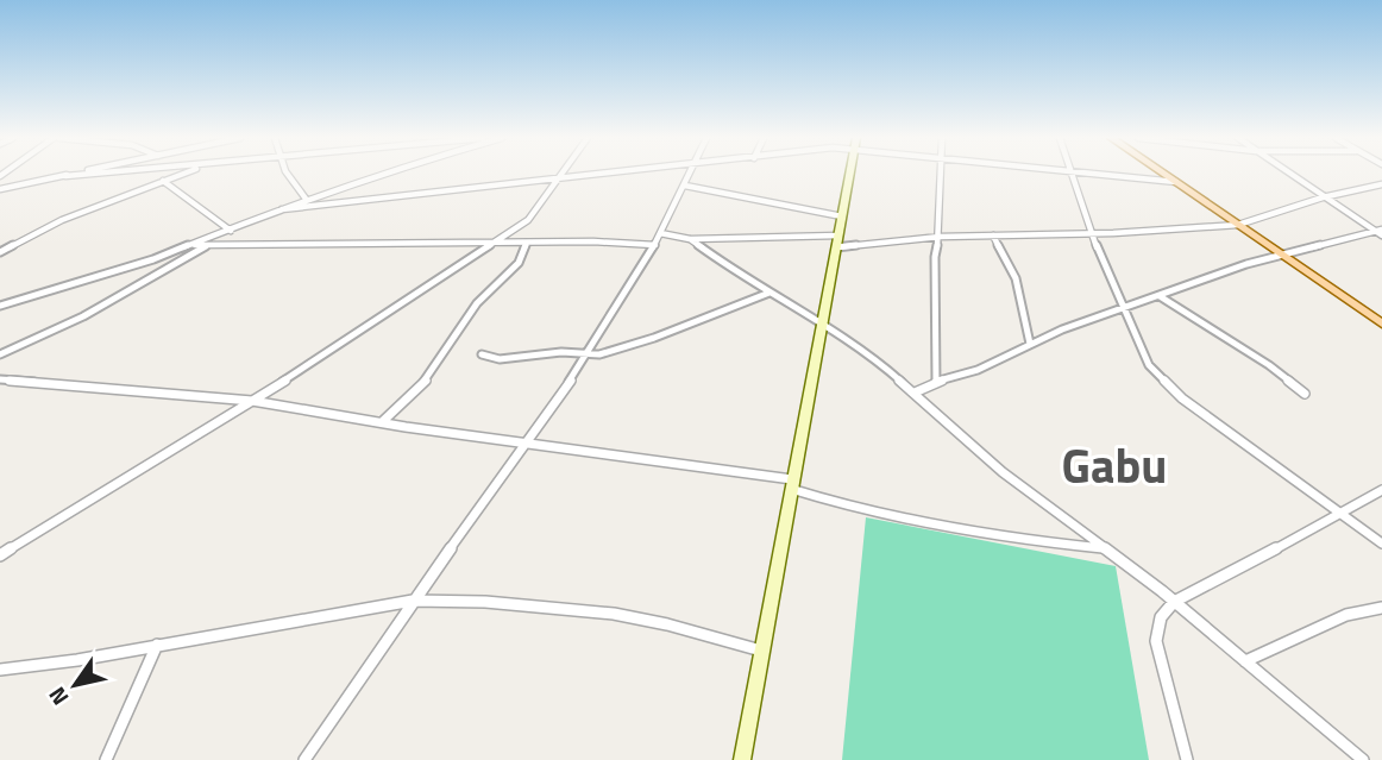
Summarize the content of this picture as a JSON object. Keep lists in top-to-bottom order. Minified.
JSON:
{"districts":["Gabu"],"north":"bottom left"}
